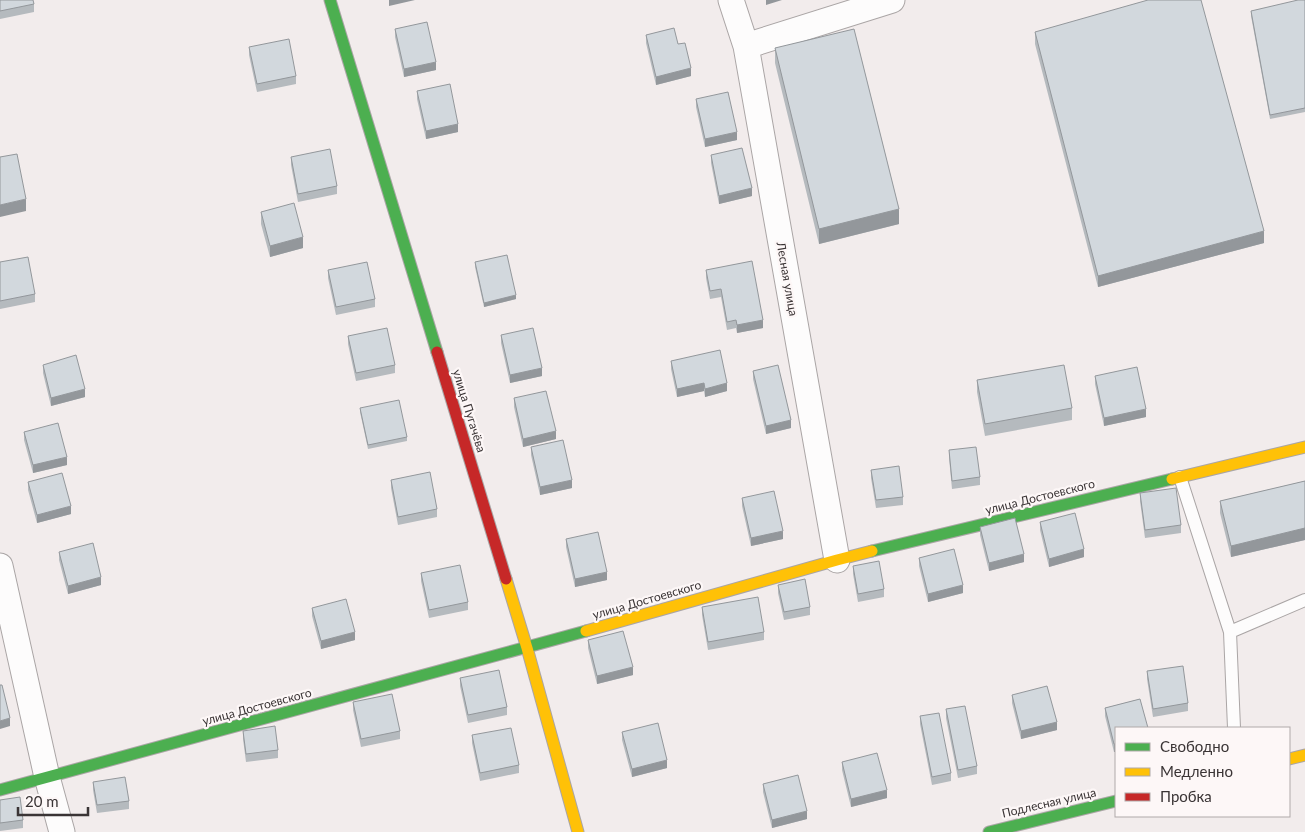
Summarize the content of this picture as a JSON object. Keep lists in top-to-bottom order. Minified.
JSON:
{"streets":{"street":["Лесная улица","улица Пугачёва","улица Достоевского","Подлесная улица"]},"crossings":[["Лесная улица","улица Достоевского"],["улица Пугачёва","улица Достоевского"]],"legend":["Свободно","Медленно","Пробка"],"scale_bar":"20 m"}
